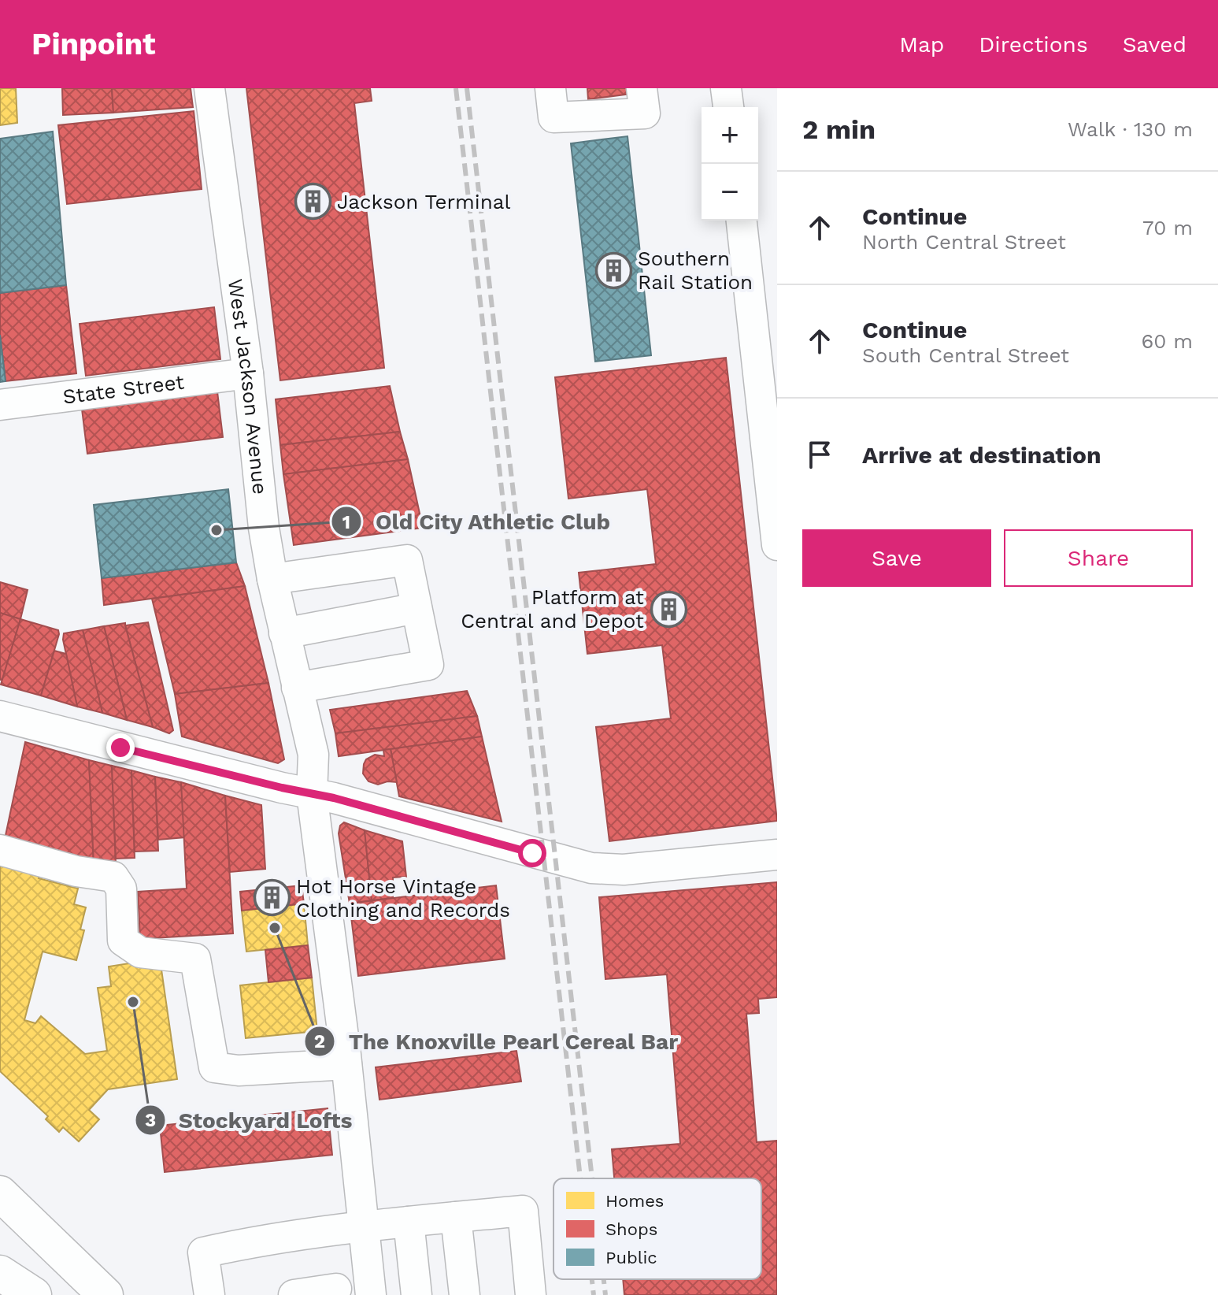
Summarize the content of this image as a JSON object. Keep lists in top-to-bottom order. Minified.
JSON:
{"streets":{"street":["West Jackson Avenue","State Street"]},"crossings":[["West Jackson Avenue","State Street"]],"places":{"building":["Jackson Terminal","Southern Rail Station","Platform at Central and Depot","Hot Horse Vintage Clothing and Records"],"other":["Old City Athletic Club","The Knoxville Pearl Cereal Bar","Stockyard Lofts"]},"legend":["Homes","Shops","Public"],"page":{"header":"Pinpoint","nav":["Map","Directions","Saved"],"heading":["2 min","Walk · 130 m"],"map_buttons":["+","−"],"list":[["Continue","North Central Street","70 m"],["Continue","South Central Street","60 m"],"Arrive at destination"],"buttons":["Save","Share"]}}
